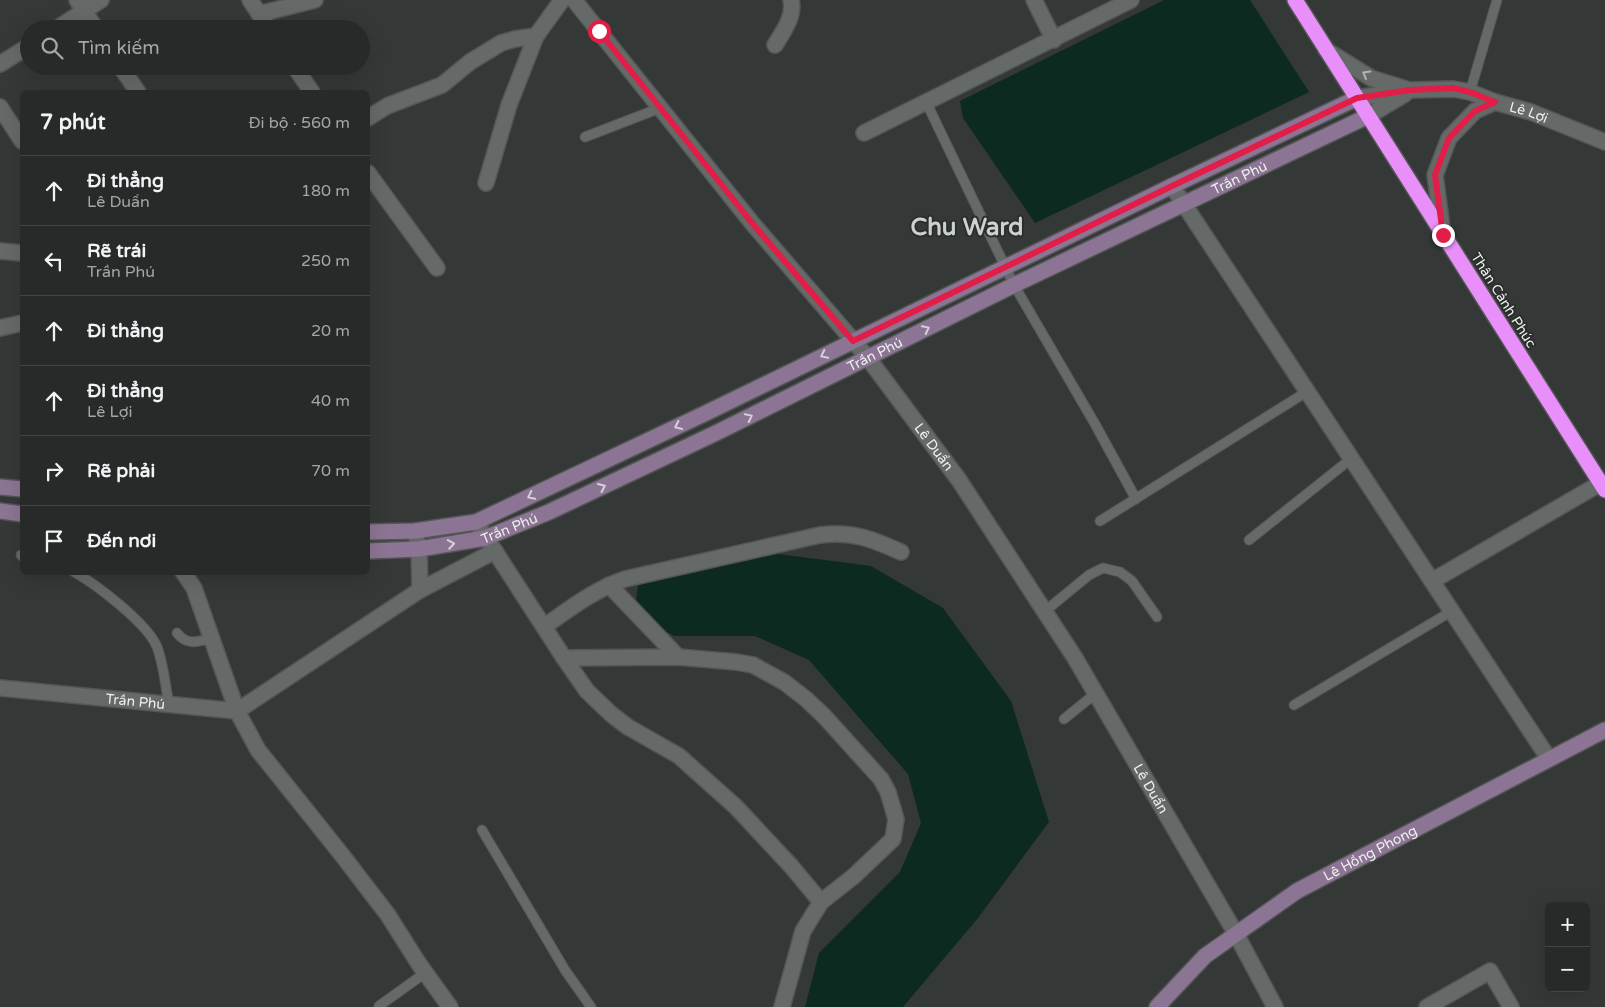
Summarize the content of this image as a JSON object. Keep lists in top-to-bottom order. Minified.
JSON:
{"streets":{"highway":["Thân Cảnh Phúc"],"main road":["Trần Phú","Lê Hồng Phong"],"street":["Lê Lợi","Lê Duẩn"]},"crossings":[["Lê Lợi","Trần Phú"],["Lê Lợi","Thân Cảnh Phúc"],["Trần Phú","Thân Cảnh Phúc"],["Trần Phú","Lê Duẩn"],["Lê Duẩn","Lê Hồng Phong"]],"districts":["Chu Ward"],"page":{"search":"Tìm kiếm","heading":["7 phút","Đi bộ · 560 m"],"list":[["Đi thẳng","Lê Duẩn","180 m"],["Rẽ trái","Trần Phú","250 m"],["Đi thẳng","20 m"],["Đi thẳng","Lê Lợi","40 m"],["Rẽ phải","70 m"],"Đến nơi"],"map_buttons":["+","−"]}}
